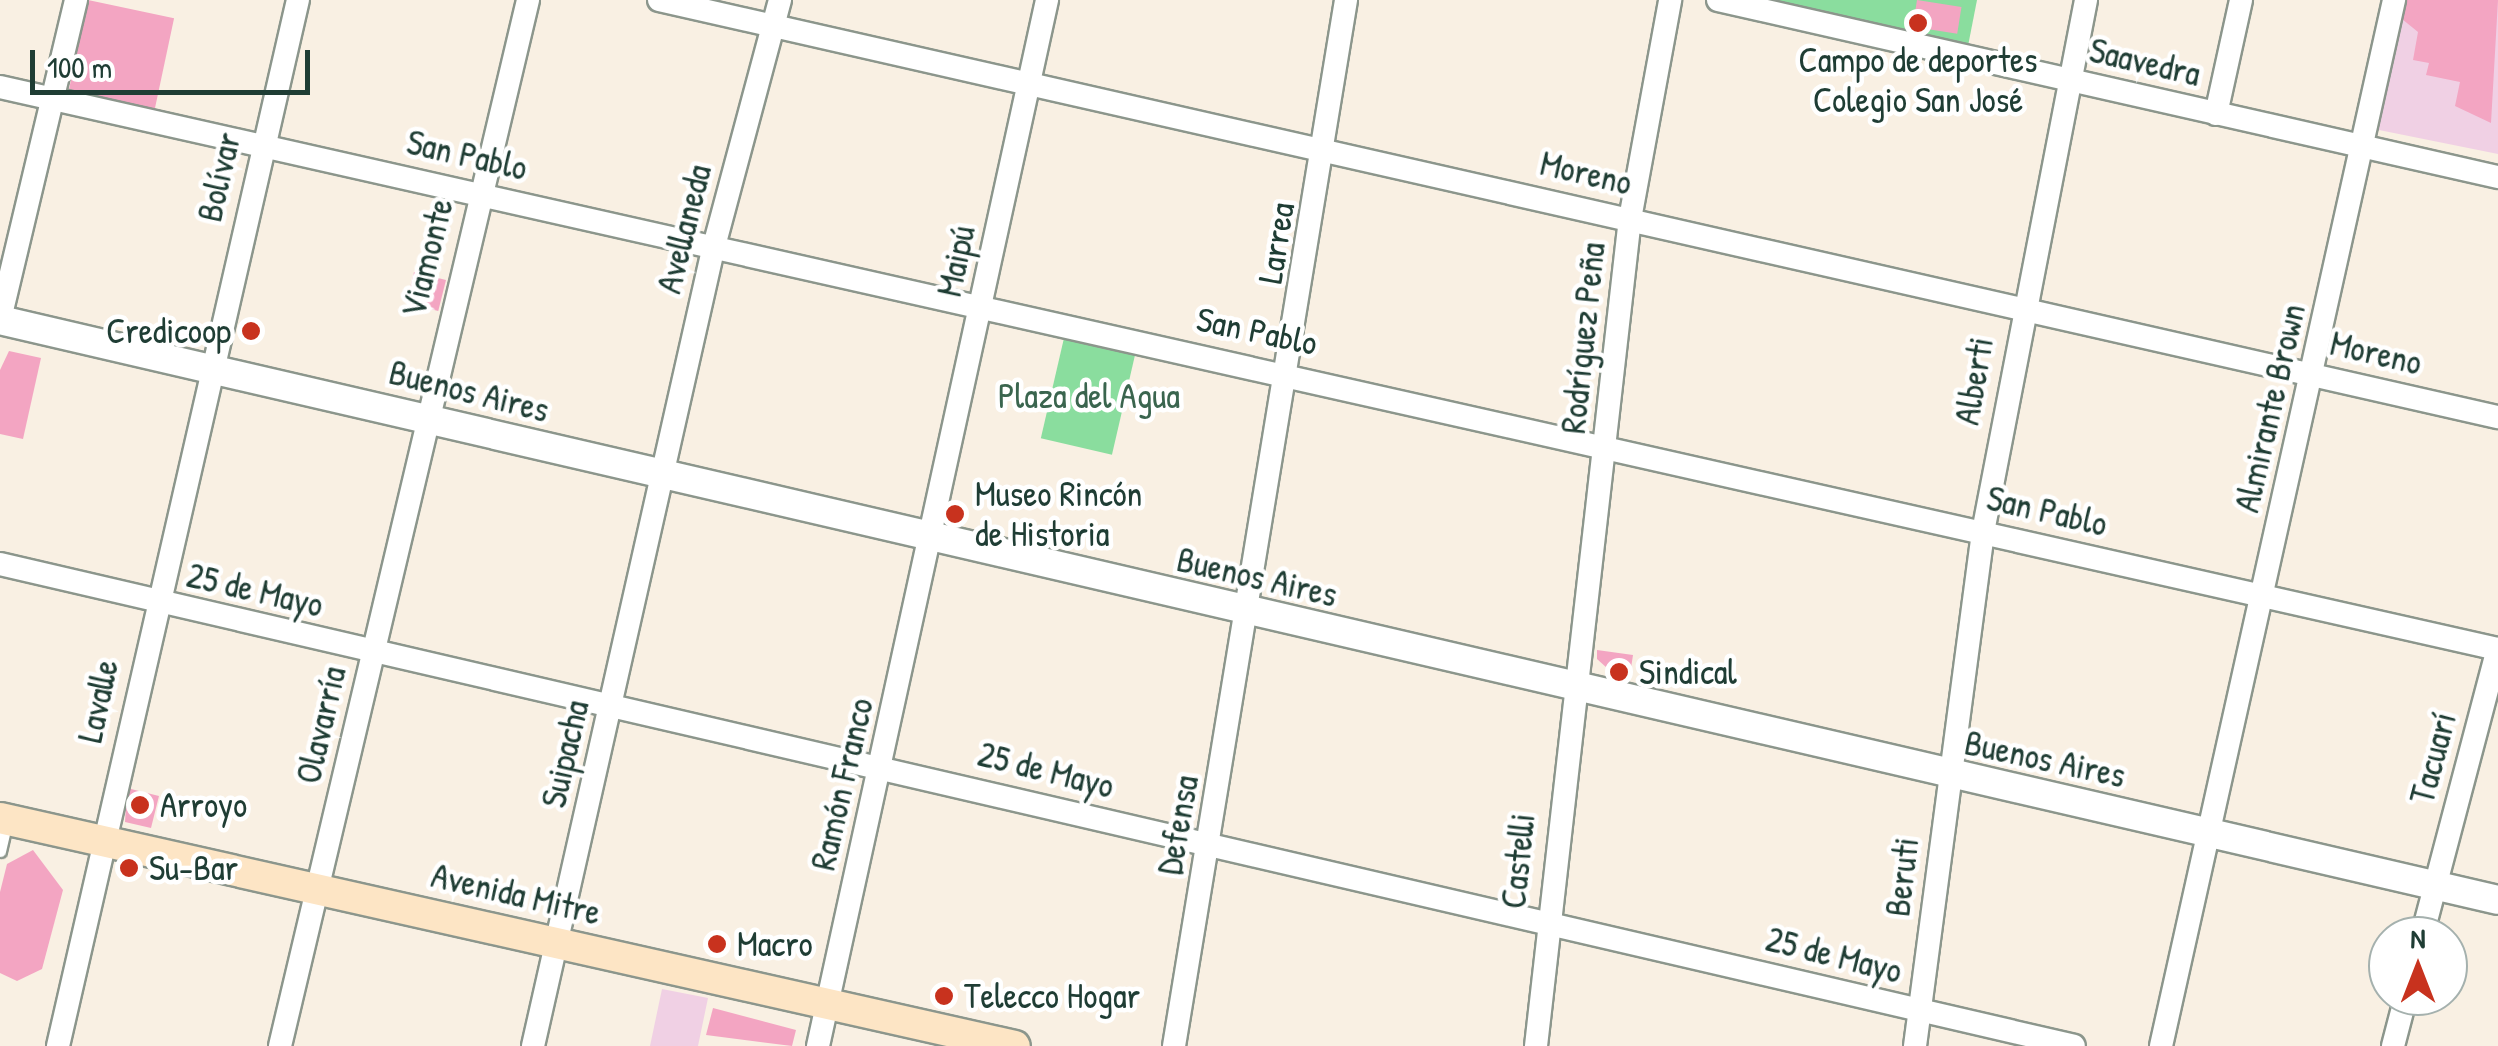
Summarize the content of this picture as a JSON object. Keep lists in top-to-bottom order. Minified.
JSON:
{"streets":{"main road":["Avenida Mitre"],"street":["Saavedra","San Pablo","Moreno","Bolívar","Avellaneda","Larrea","Viamonte","Maipú","Rodríguez Peña","Alberti","Buenos Aires","Almirante Brown","25 de Mayo","Lavalle","Olavarría","Suipacha","Tacuarí","Ramón Franco","Defensa","Castelli","Beruti"]},"crossings":[["Saavedra","Alberti"],["Saavedra","Almirante Brown"],["San Pablo","Bolívar"],["San Pablo","Avellaneda"],["San Pablo","Larrea"],["San Pablo","Viamonte"],["San Pablo","Maipú"],["San Pablo","Rodríguez Peña"],["San Pablo","Alberti"],["San Pablo","Almirante Brown"],["San Pablo","Tacuarí"],["Moreno","Avellaneda"],["Moreno","Larrea"],["Moreno","Maipú"],["Moreno","Rodríguez Peña"],["Moreno","Alberti"],["Moreno","Almirante Brown"],["Bolívar","Buenos Aires"],["Bolívar","Lavalle"],["Avellaneda","Buenos Aires"],["Avellaneda","Suipacha"],["Larrea","Buenos Aires"],["Larrea","Defensa"],["Viamonte","Buenos Aires"],["Viamonte","Olavarría"],["Maipú","Buenos Aires"],["Maipú","Ramón Franco"],["Rodríguez Peña","Buenos Aires"],["Rodríguez Peña","Castelli"],["Alberti","Buenos Aires"],["Alberti","Beruti"],["Buenos Aires","Almirante Brown"],["Buenos Aires","Lavalle"],["Buenos Aires","Olavarría"],["Buenos Aires","Suipacha"],["Buenos Aires","Tacuarí"],["Buenos Aires","Ramón Franco"],["Buenos Aires","Defensa"],["Buenos Aires","Castelli"],["Buenos Aires","Beruti"],["25 de Mayo","Lavalle"],["25 de Mayo","Olavarría"],["25 de Mayo","Suipacha"],["25 de Mayo","Ramón Franco"],["25 de Mayo","Defensa"],["25 de Mayo","Castelli"],["25 de Mayo","Beruti"],["Lavalle","Avenida Mitre"],["Olavarría","Avenida Mitre"],["Suipacha","Avenida Mitre"],["Ramón Franco","Avenida Mitre"]],"parks":["Plaza del Agua"],"places":["Campo de deportes Colegio San José","Credicoop","Museo Rincón de Historia","Sindical","Arroyo","Su-Bar","Macro","Telecco Hogar"],"scale_bar":"100 m","north":"top"}
